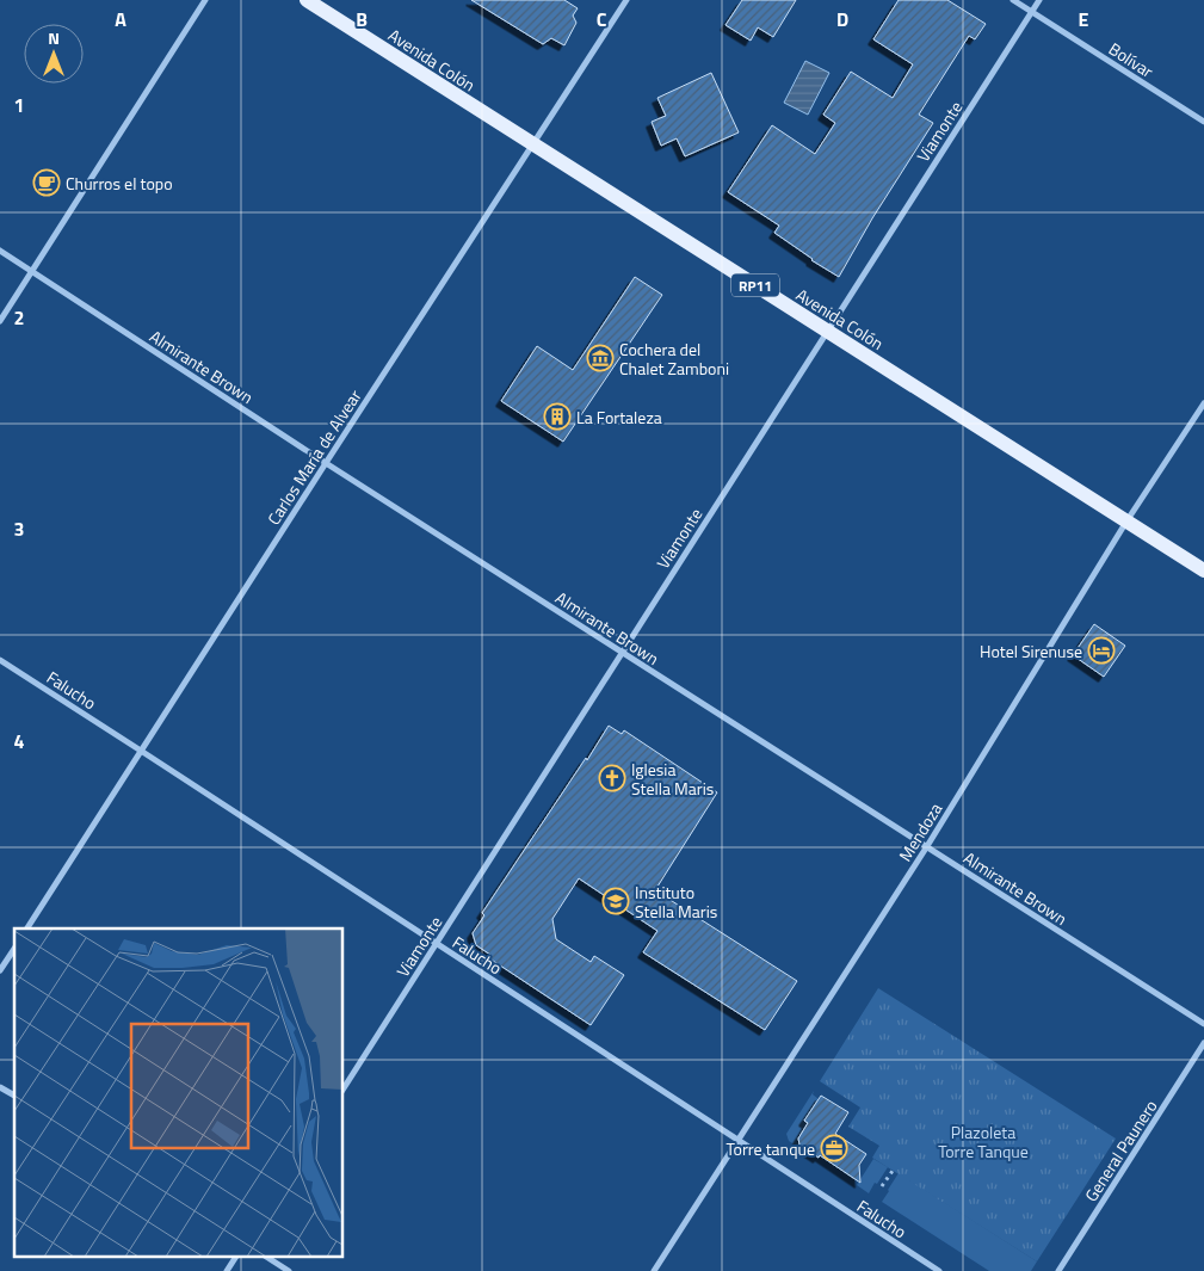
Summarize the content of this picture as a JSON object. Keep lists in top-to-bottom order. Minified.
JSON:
{"streets":{"main road":["Avenida Colón","RP11"],"street":["Bolívar","Viamonte","Almirante Brown","Carlos María de Alvear","Falucho","Mendoza","General Paunero"]},"crossings":[["Avenida Colón","Viamonte"],["Avenida Colón","Carlos María de Alvear"],["Avenida Colón","Mendoza"],["Bolívar","Viamonte"],["Viamonte","Almirante Brown"],["Viamonte","Falucho"],["Almirante Brown","Carlos María de Alvear"],["Almirante Brown","Mendoza"],["Carlos María de Alvear","Falucho"],["Falucho","Mendoza"]],"parks":["Plazoleta Torre Tanque"],"places":{"cafe":["Churros el topo"],"museum":["Cochera del Chalet Zamboni"],"building":["La Fortaleza"],"hotel":["Hotel Sirenuse"],"church":["Iglesia Stella Maris"],"school or university":["Instituto Stella Maris"],"office":["Torre tanque"]},"north":"top","grid":{"columns":["A","B","C","D","E"],"rows":["1","2","3","4"]}}
